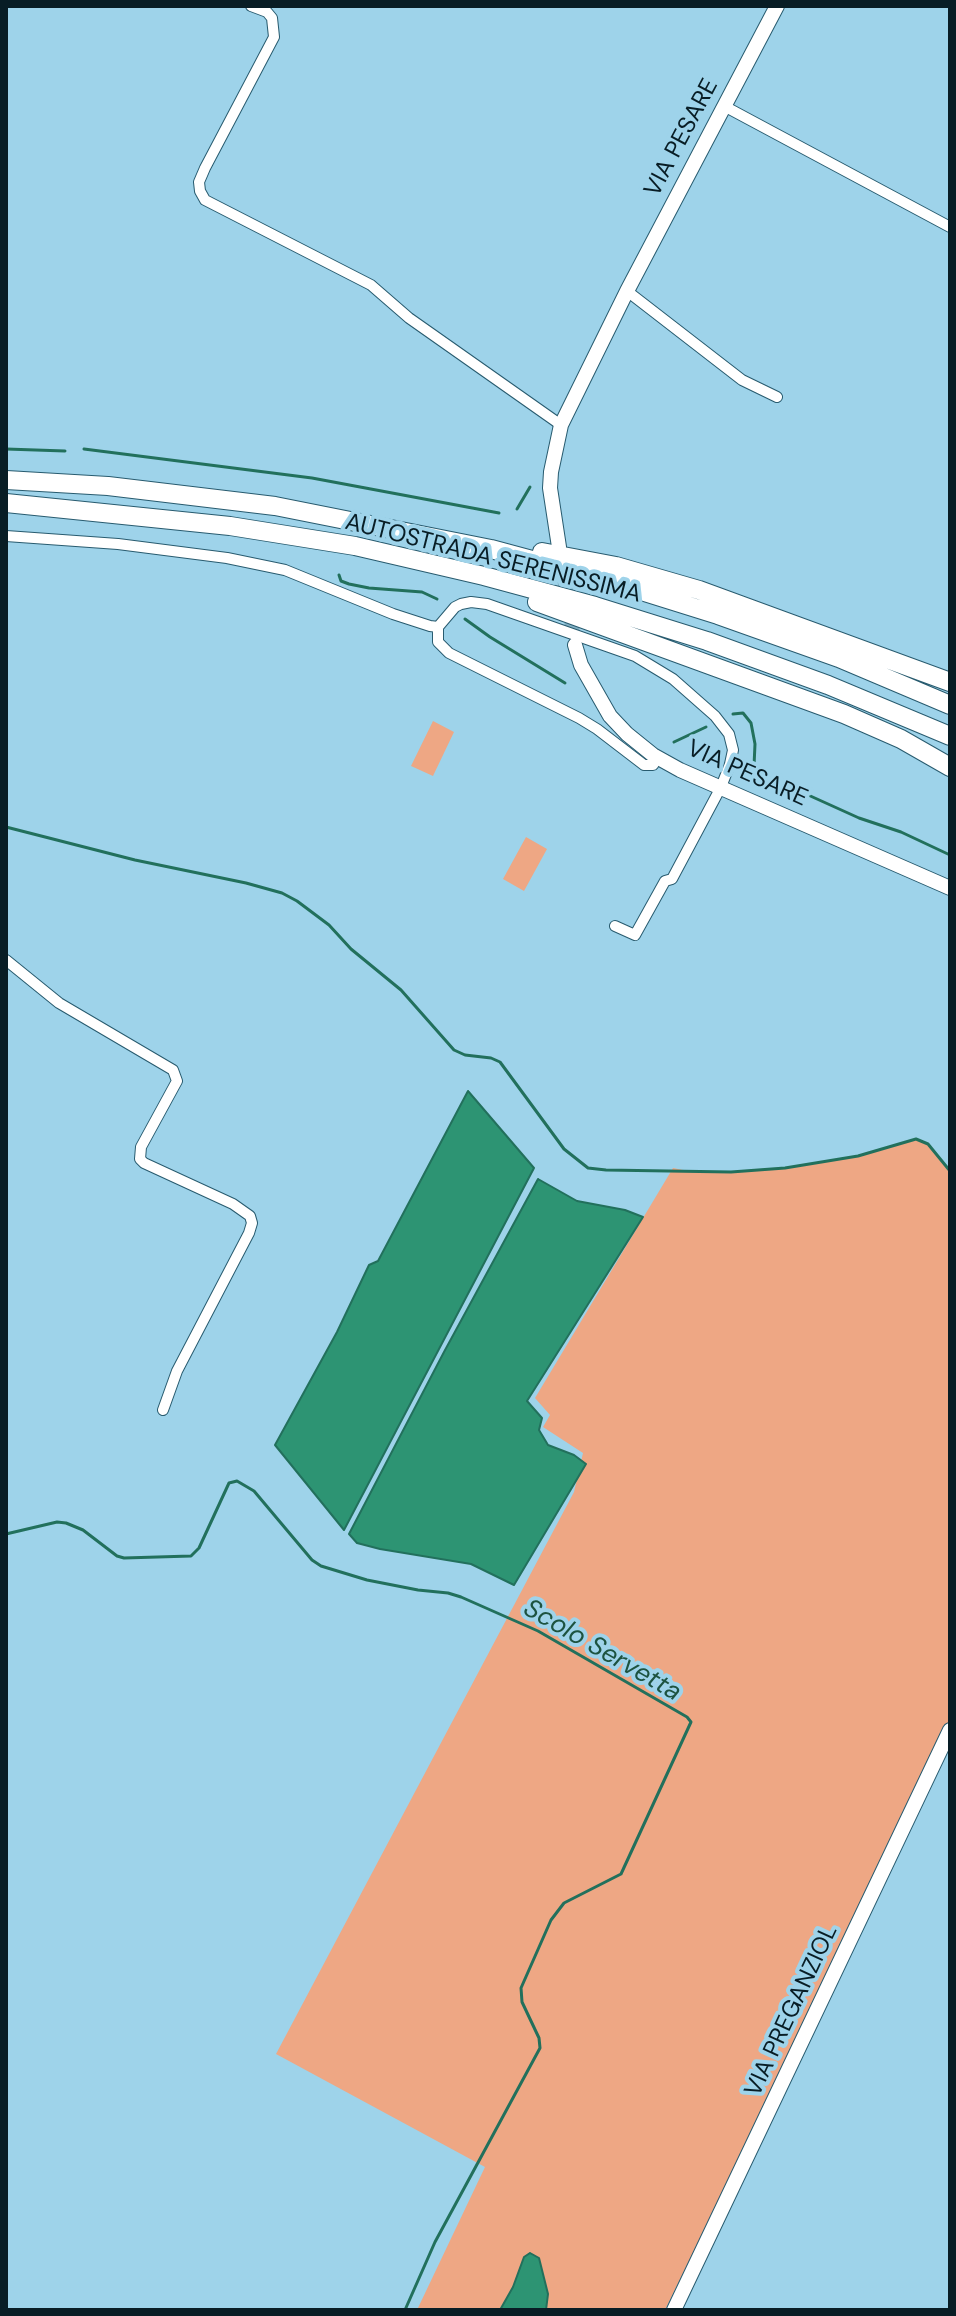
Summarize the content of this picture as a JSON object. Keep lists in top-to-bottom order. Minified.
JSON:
{"streets":{"highway":["AUTOSTRADA SERENISSIMA"],"street":["VIA PESARE","VIA PREGANZIOL"]},"water":["Scolo Servetta"]}
